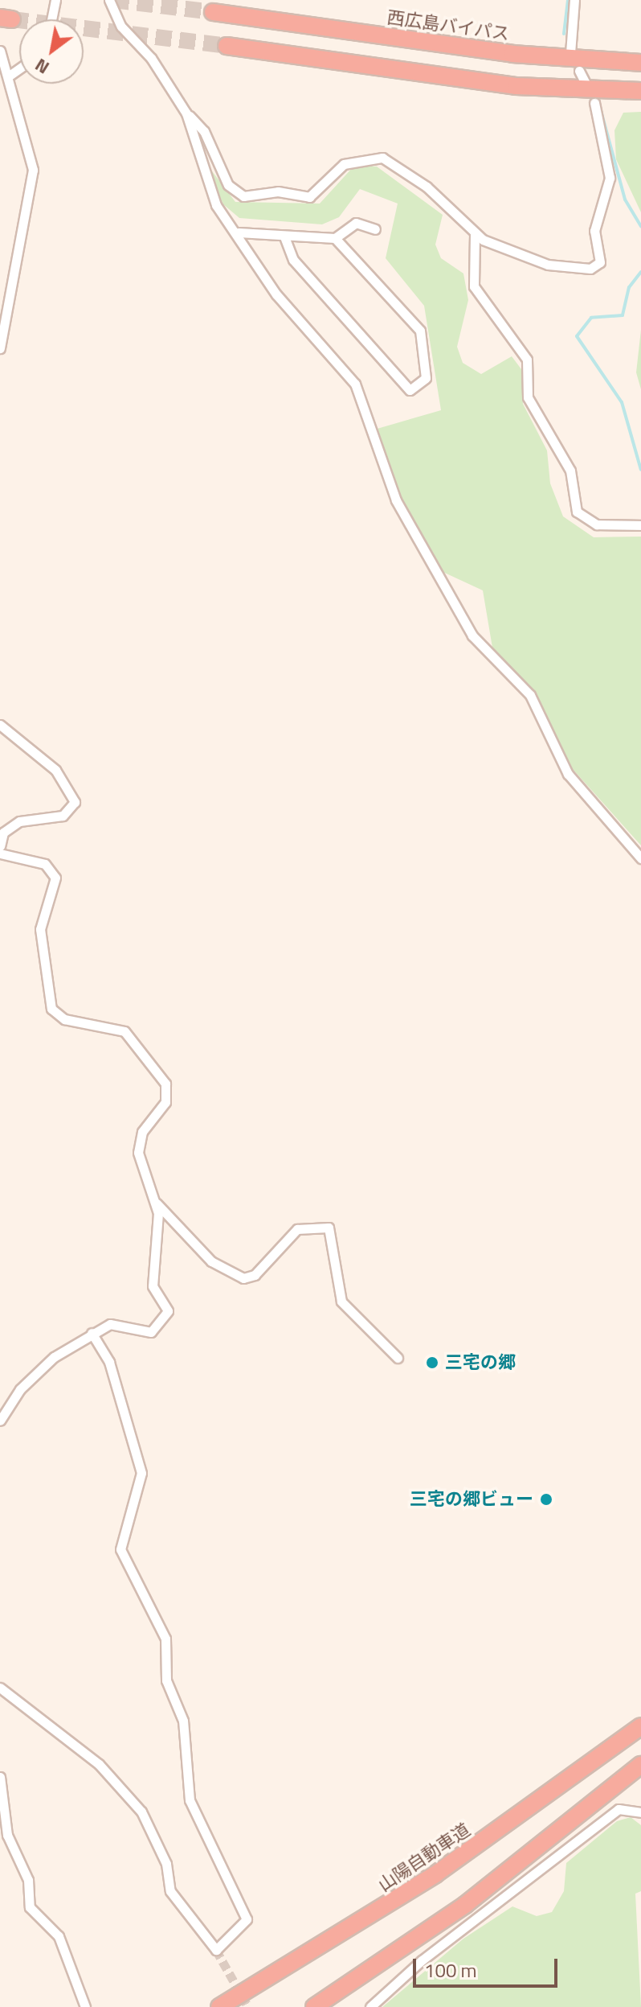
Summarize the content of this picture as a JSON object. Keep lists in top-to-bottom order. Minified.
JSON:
{"streets":{"highway":["西広島バイパス","山陽自動車道"]},"places":["三宅の郷","三宅の郷ビュー"],"scale_bar":"100 m","north":"bottom left"}
